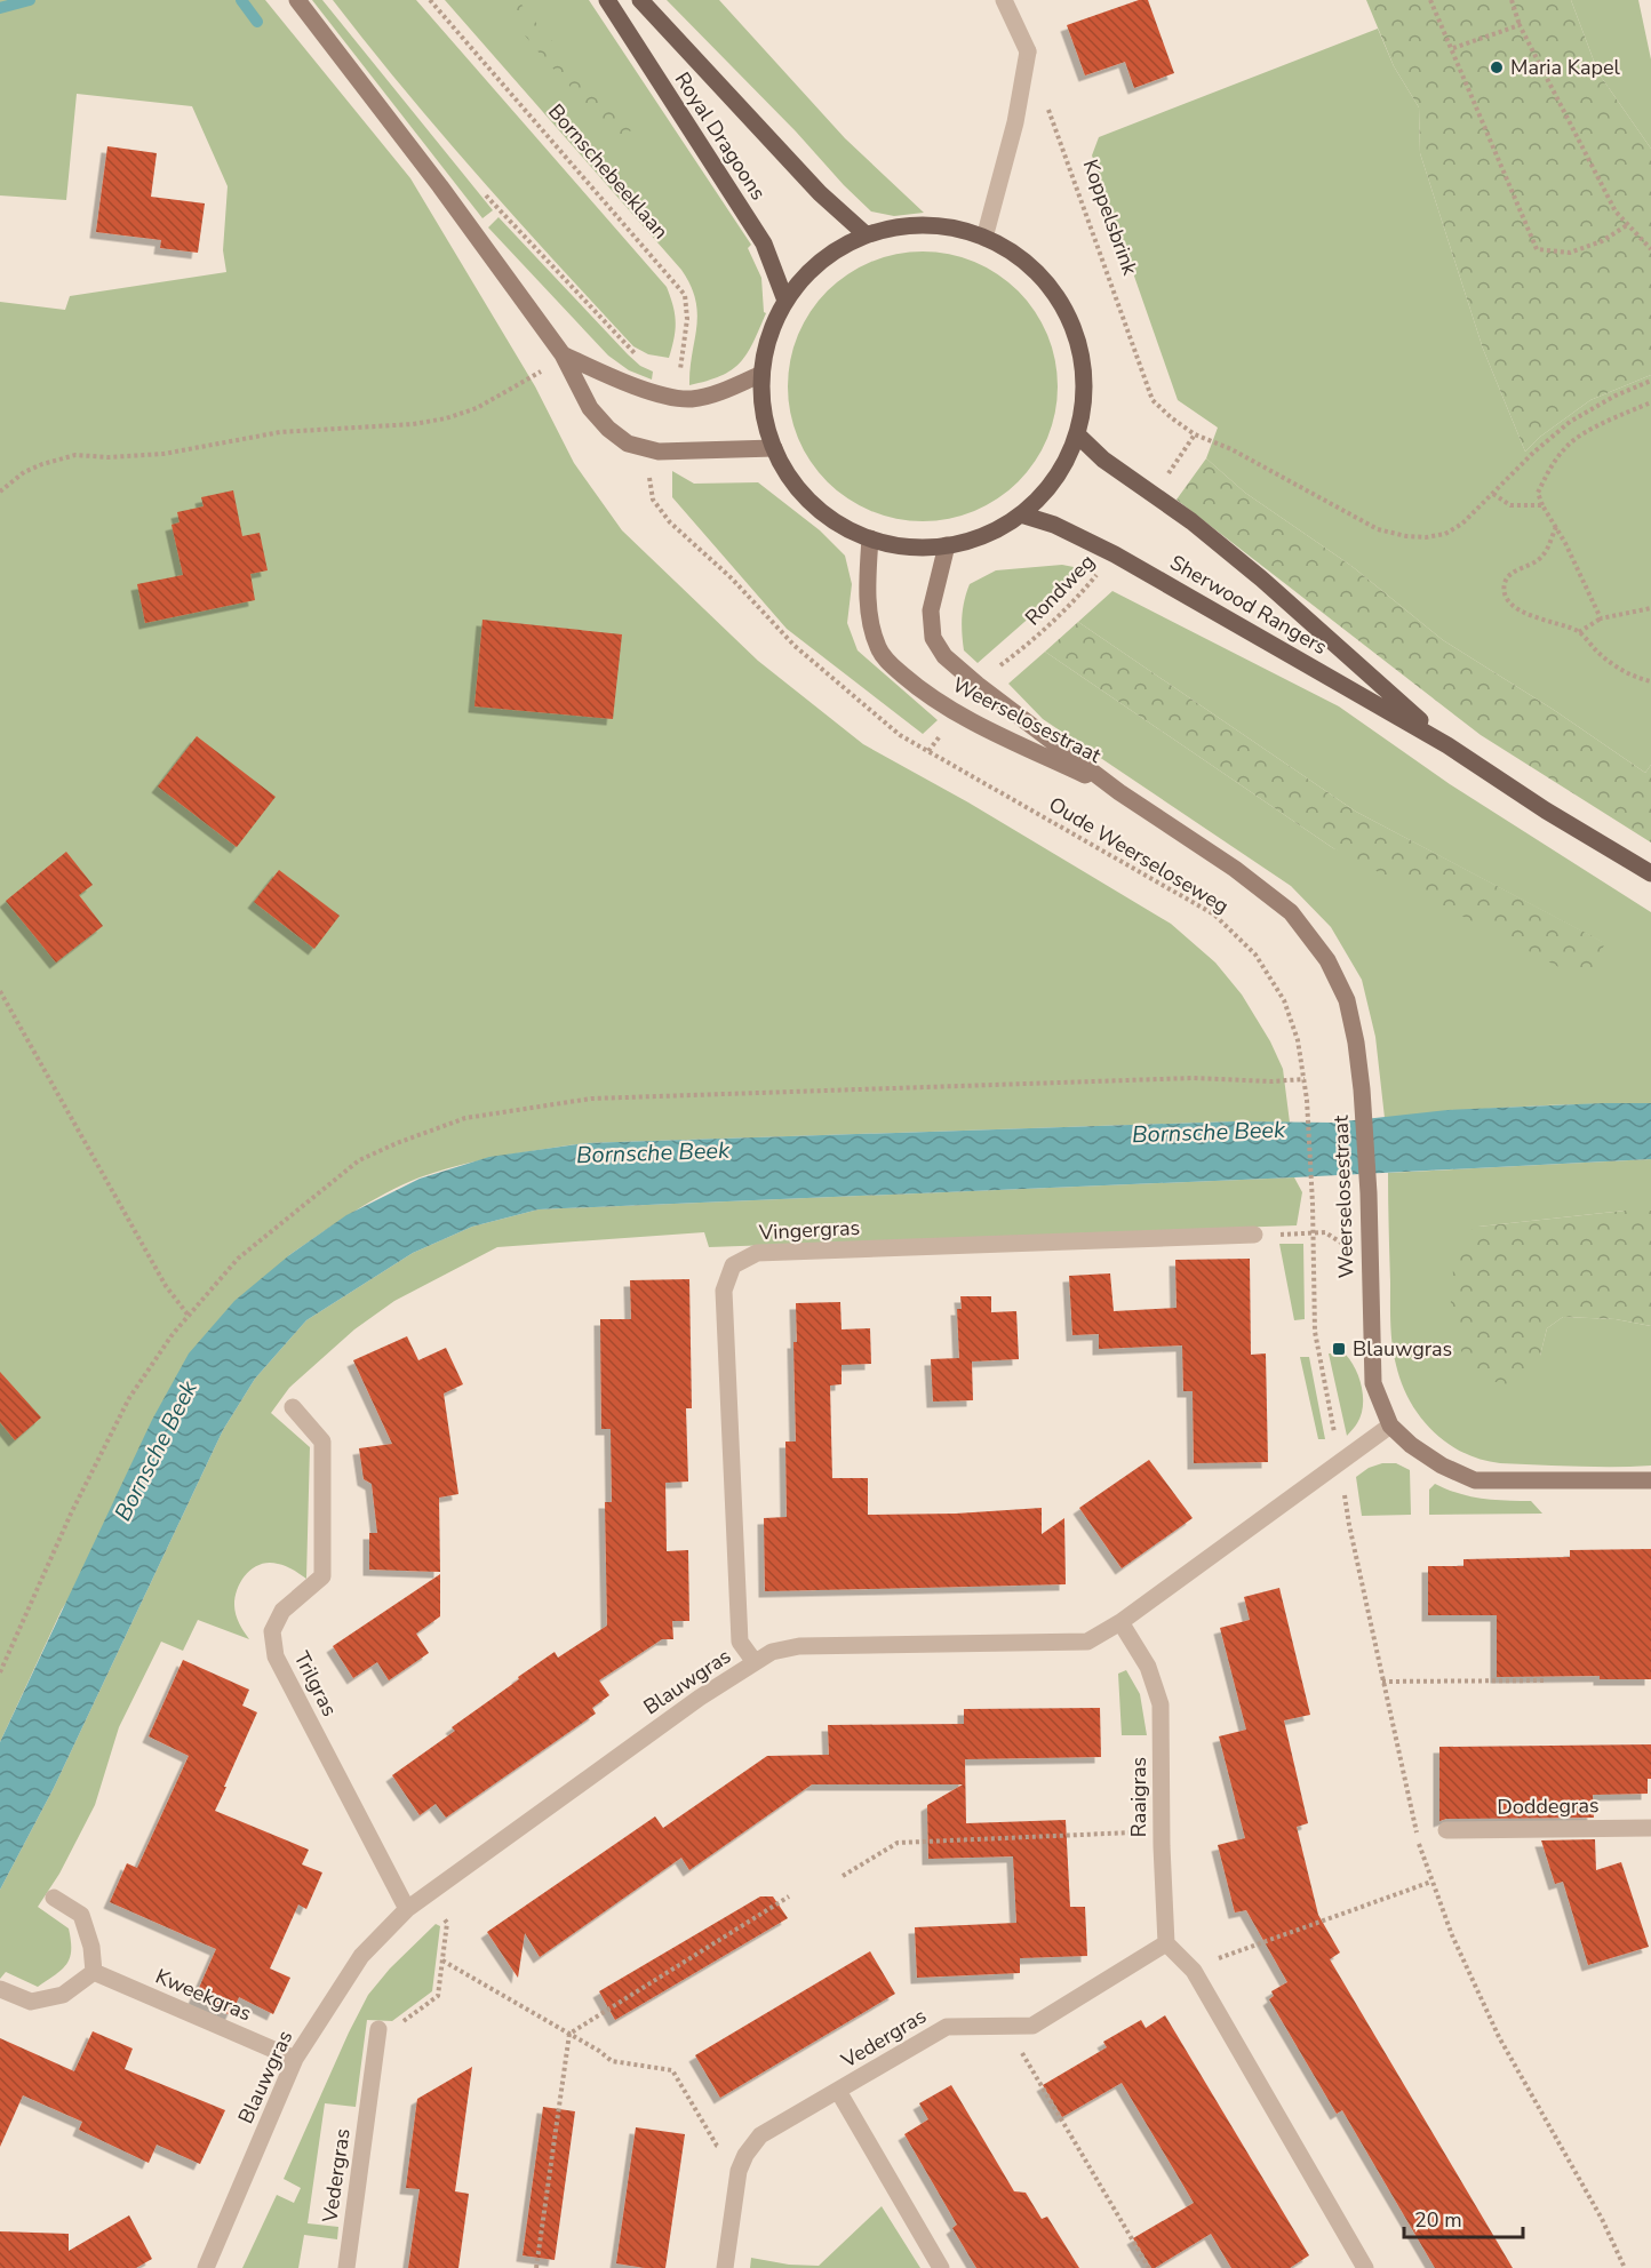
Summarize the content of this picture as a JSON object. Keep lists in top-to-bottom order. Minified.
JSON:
{"streets":{"main road":["Royal Dragoons","Sherwood Rangers"],"street":["Weerselosestraat","Vingergras","Blauwgras","Trilgras","Raaigras","Doddegras","Kweekgras","Vedergras"],"path":["Bornschebeeklaan","Koppelsbrink","Rondweg","Oude Weerseloseweg"]},"crossings":[["Rondweg","Sherwood Rangers"],["Rondweg","Weerselosestraat"],["Weerselosestraat","Blauwgras"],["Oude Weerseloseweg","Blauwgras"],["Vingergras","Blauwgras"],["Blauwgras","Trilgras"],["Blauwgras","Raaigras"],["Blauwgras","Kweekgras"],["Raaigras","Vedergras"]],"water":["Bornsche Beek"],"places":{"other":["Maria Kapel"],"transit":["Blauwgras"]},"scale_bar":"20 m"}
